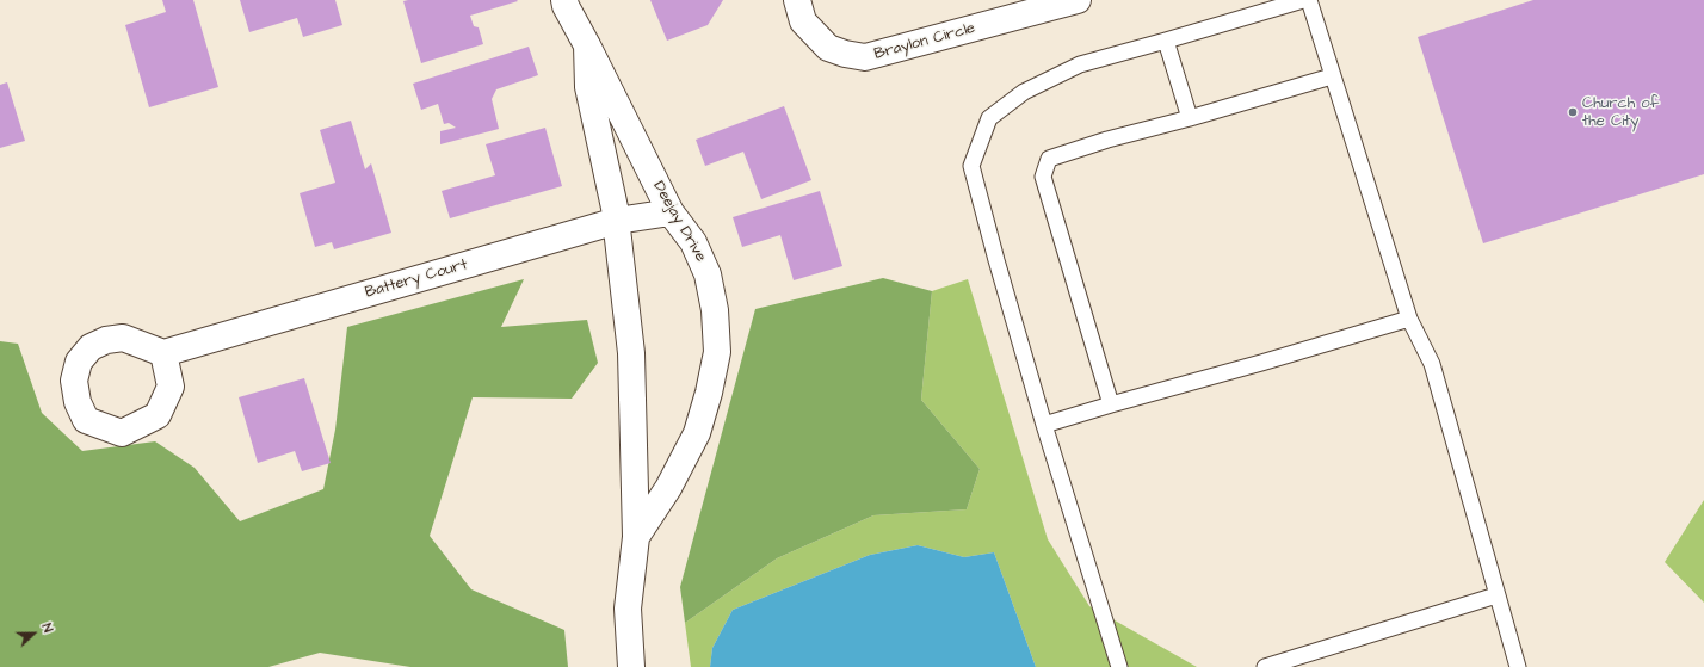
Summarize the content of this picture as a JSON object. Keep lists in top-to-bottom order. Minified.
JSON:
{"streets":{"street":["Braylon Circle","Deejay Drive","Battery Court"]},"crossings":[["Deejay Drive","Battery Court"]],"places":["Church of the City"],"north":"right"}
